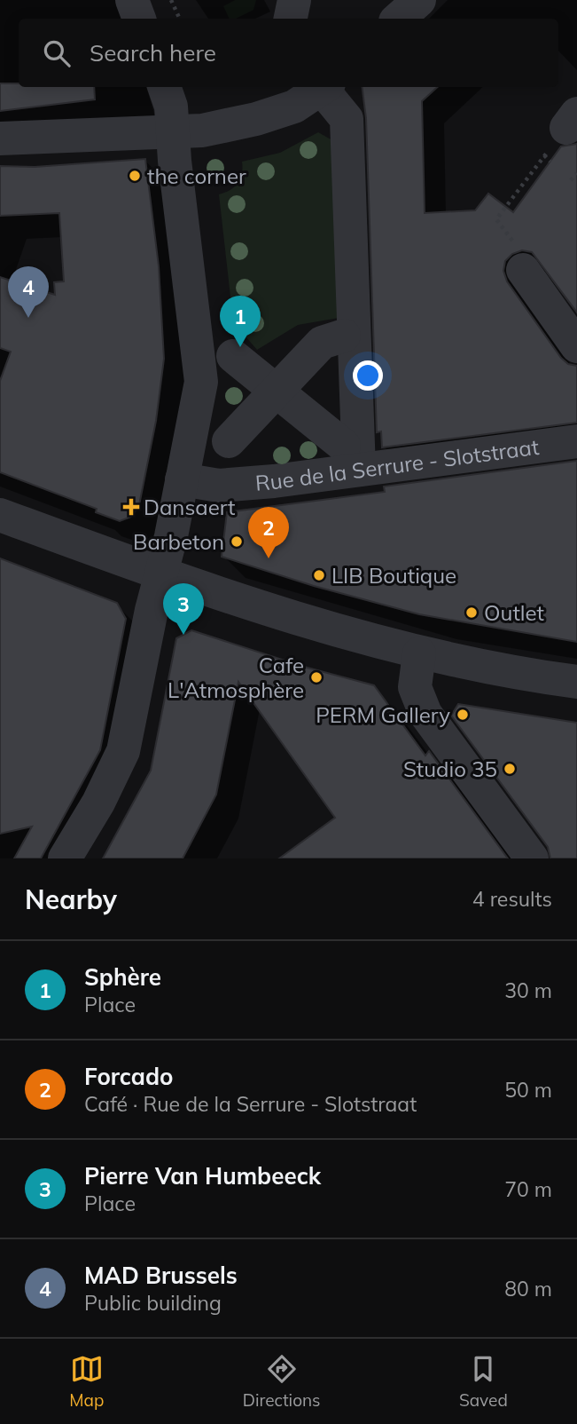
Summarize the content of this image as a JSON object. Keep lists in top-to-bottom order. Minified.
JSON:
{"streets":{"street":["Rue de la Serrure - Slotstraat"]},"places":{"other":["the corner","Barbeton","LIB Boutique","Outlet","Cafe L'Atmosphère","PERM Gallery","Studio 35"],"health":["Dansaert"]},"page":{"search":"Search here","pins":["4","1","2","3"],"heading":["Nearby","4 results"],"list":[{"mark":"1","name":"Sphère","note":"Place","value":"30 m"},{"mark":"2","name":"Forcado","note":"Café · Rue de la Serrure - Slotstraat","value":"50 m"},{"mark":"3","name":"Pierre Van Humbeeck","note":"Place","value":"70 m"},{"mark":"4","name":"MAD Brussels","note":"Public building","value":"80 m"}],"nav":["Map","Directions","Saved"]}}
